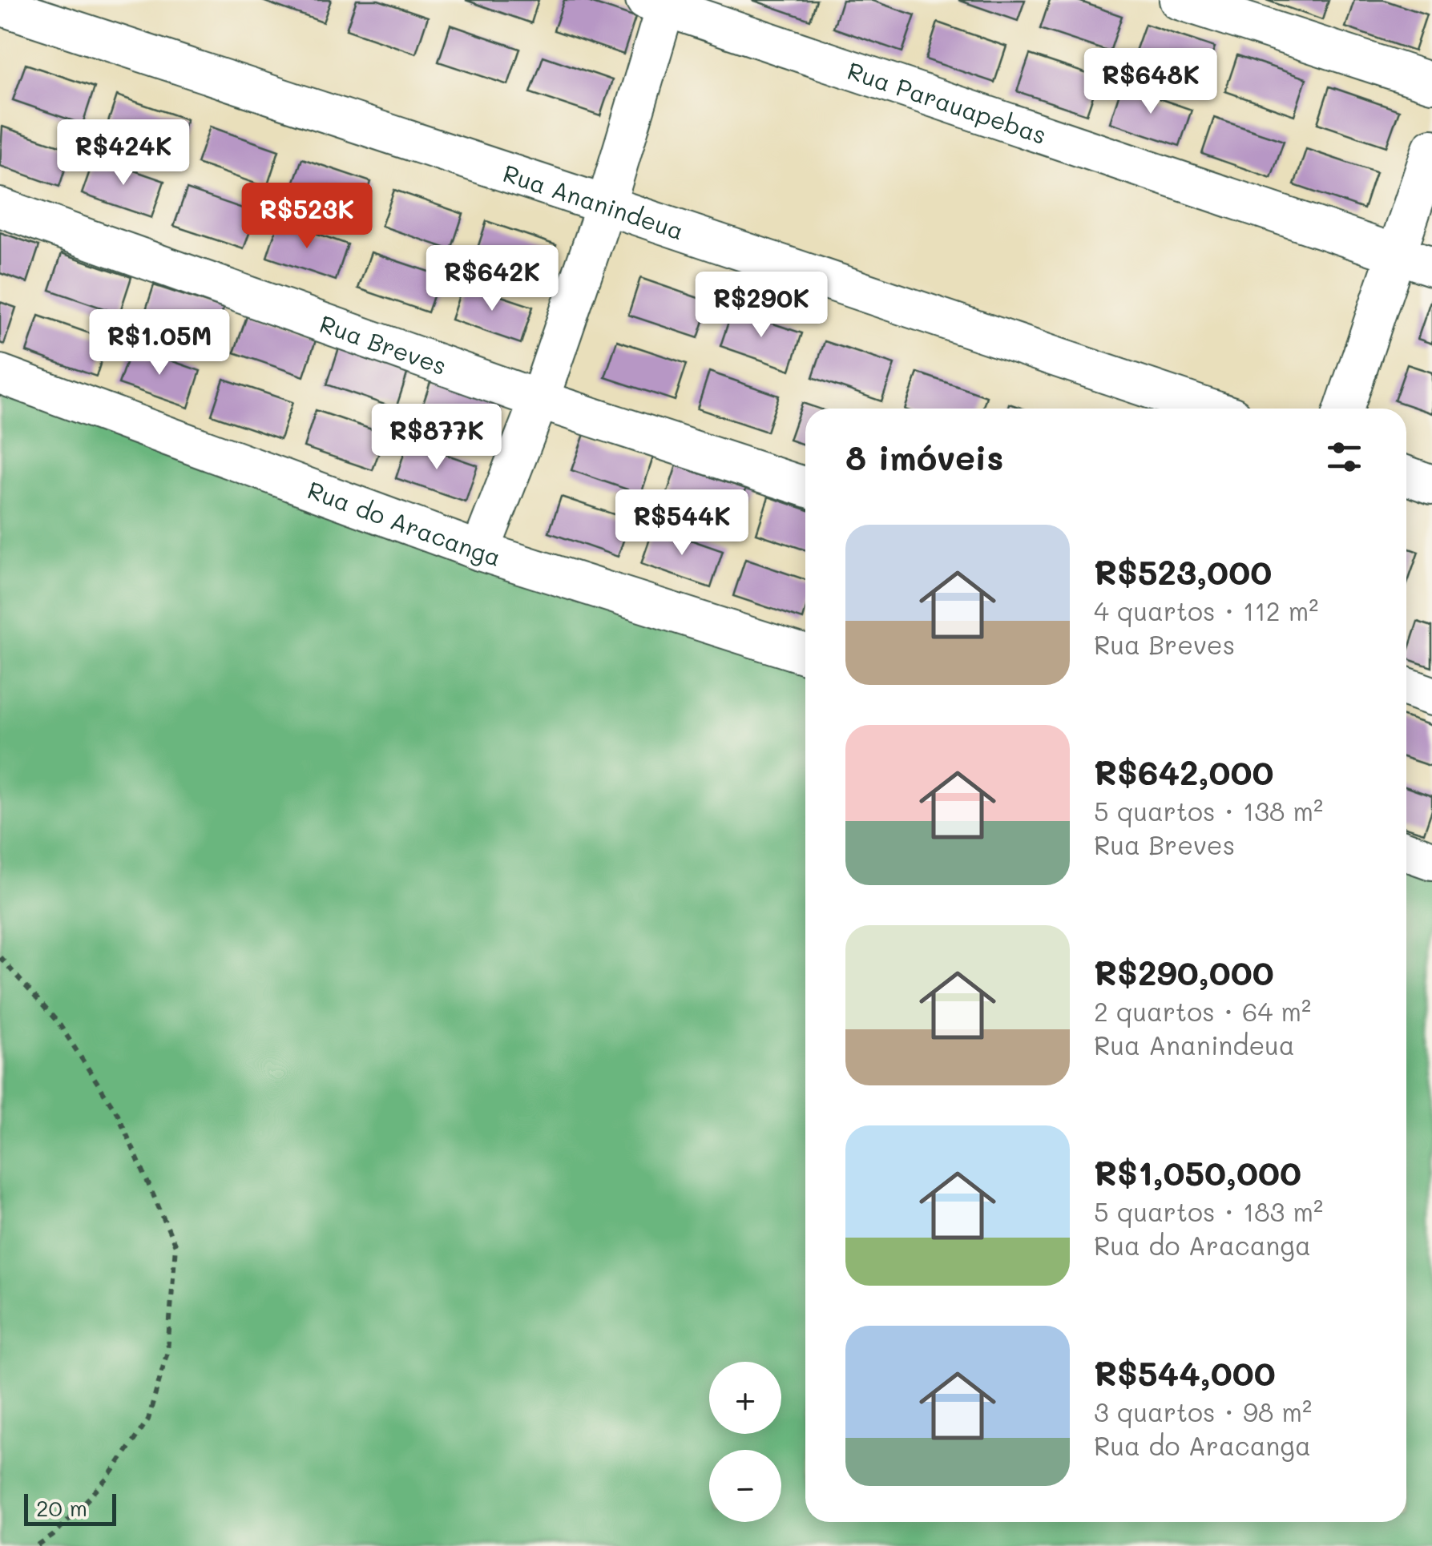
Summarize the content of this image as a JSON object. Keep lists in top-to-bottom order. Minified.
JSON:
{"streets":{"street":["Rua Parauapebas","Rua Ananindeua","Rua Breves","Rua do Aracanga"]},"scale_bar":"20 m","page":{"price":["R$648K","R$424K","R$523K","R$642K","R$290K","R$1.05M","R$877K","R$544K"],"heading":"8 imóveis","list":[{"name":"R$523,000","note":"4 quartos · 112 m² · Rua Breves"},{"name":"R$642,000","note":"5 quartos · 138 m² · Rua Breves"},{"name":"R$290,000","note":"2 quartos · 64 m² · Rua Ananindeua"},{"name":"R$1,050,000","note":"5 quartos · 183 m² · Rua do Aracanga"},{"name":"R$544,000","note":"3 quartos · 98 m² · Rua do Aracanga"}],"map_buttons":["+","−"],"scale":"20 m"}}
